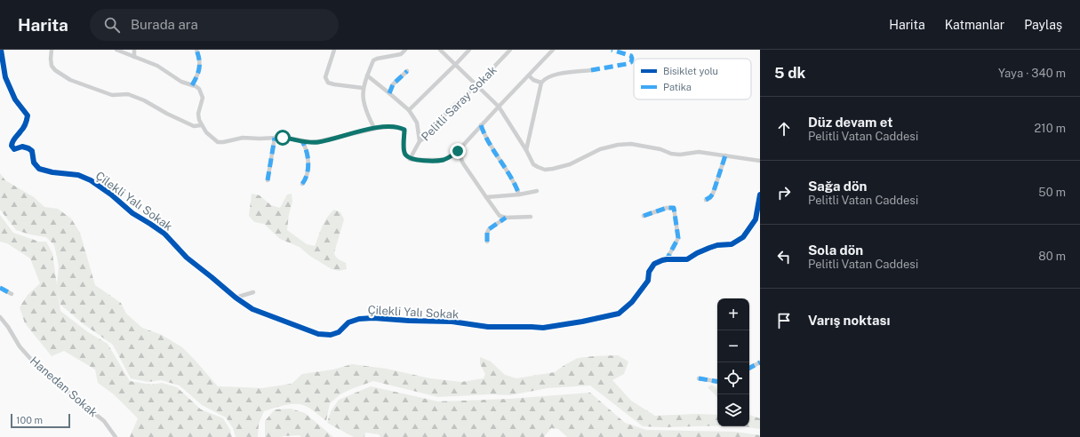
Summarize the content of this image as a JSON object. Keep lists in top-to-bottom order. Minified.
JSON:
{"streets":{"street":["Pelitli Saray Sokak","Çilekli Yalı Sokak","Hanedan Sokak"]},"legend":["Bisiklet yolu","Patika"],"scale_bar":"100 m","page":{"header":"Harita","search":"Burada ara","nav":["Harita","Katmanlar","Paylaş"],"heading":["5 dk","Yaya · 340 m"],"list":[["Düz devam et","Pelitli Vatan Caddesi","210 m"],["Sağa dön","Pelitli Vatan Caddesi","50 m"],["Sola dön","Pelitli Vatan Caddesi","80 m"],"Varış noktası"],"map_buttons":["+","−"],"scale":"100 m"}}
